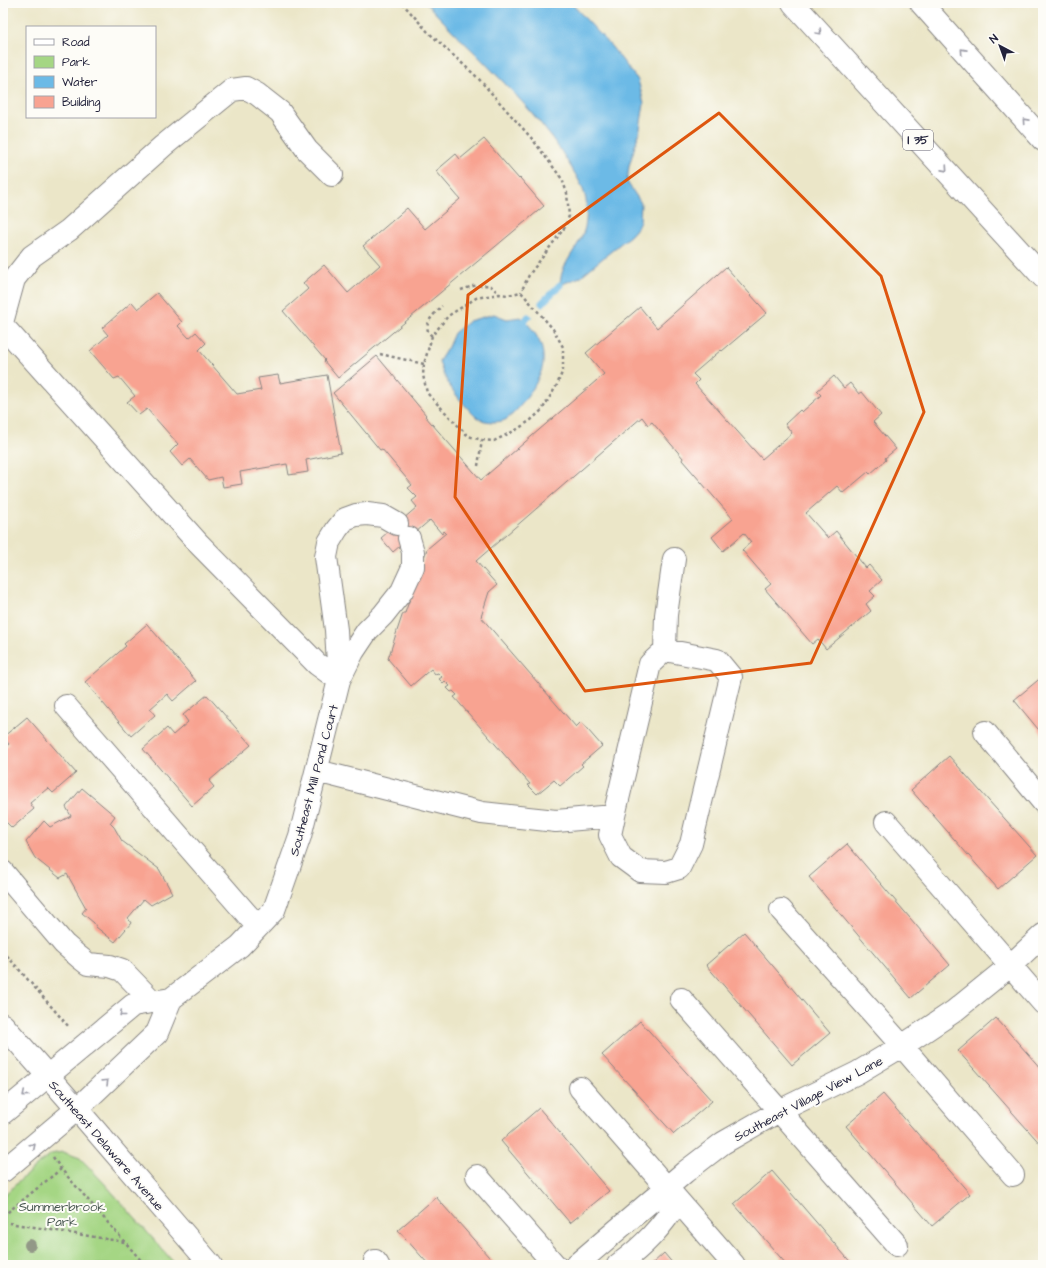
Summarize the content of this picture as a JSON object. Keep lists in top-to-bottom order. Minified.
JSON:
{"streets":{"main road":["I 35","Southeast Mill Pond Court","Southeast Village View Lane","Southeast Delaware Avenue"]},"crossings":[["Southeast Mill Pond Court","Southeast Delaware Avenue"]],"parks":["Summerbrook Park"],"legend":["Road","Park","Water","Building"],"north":"top left"}
